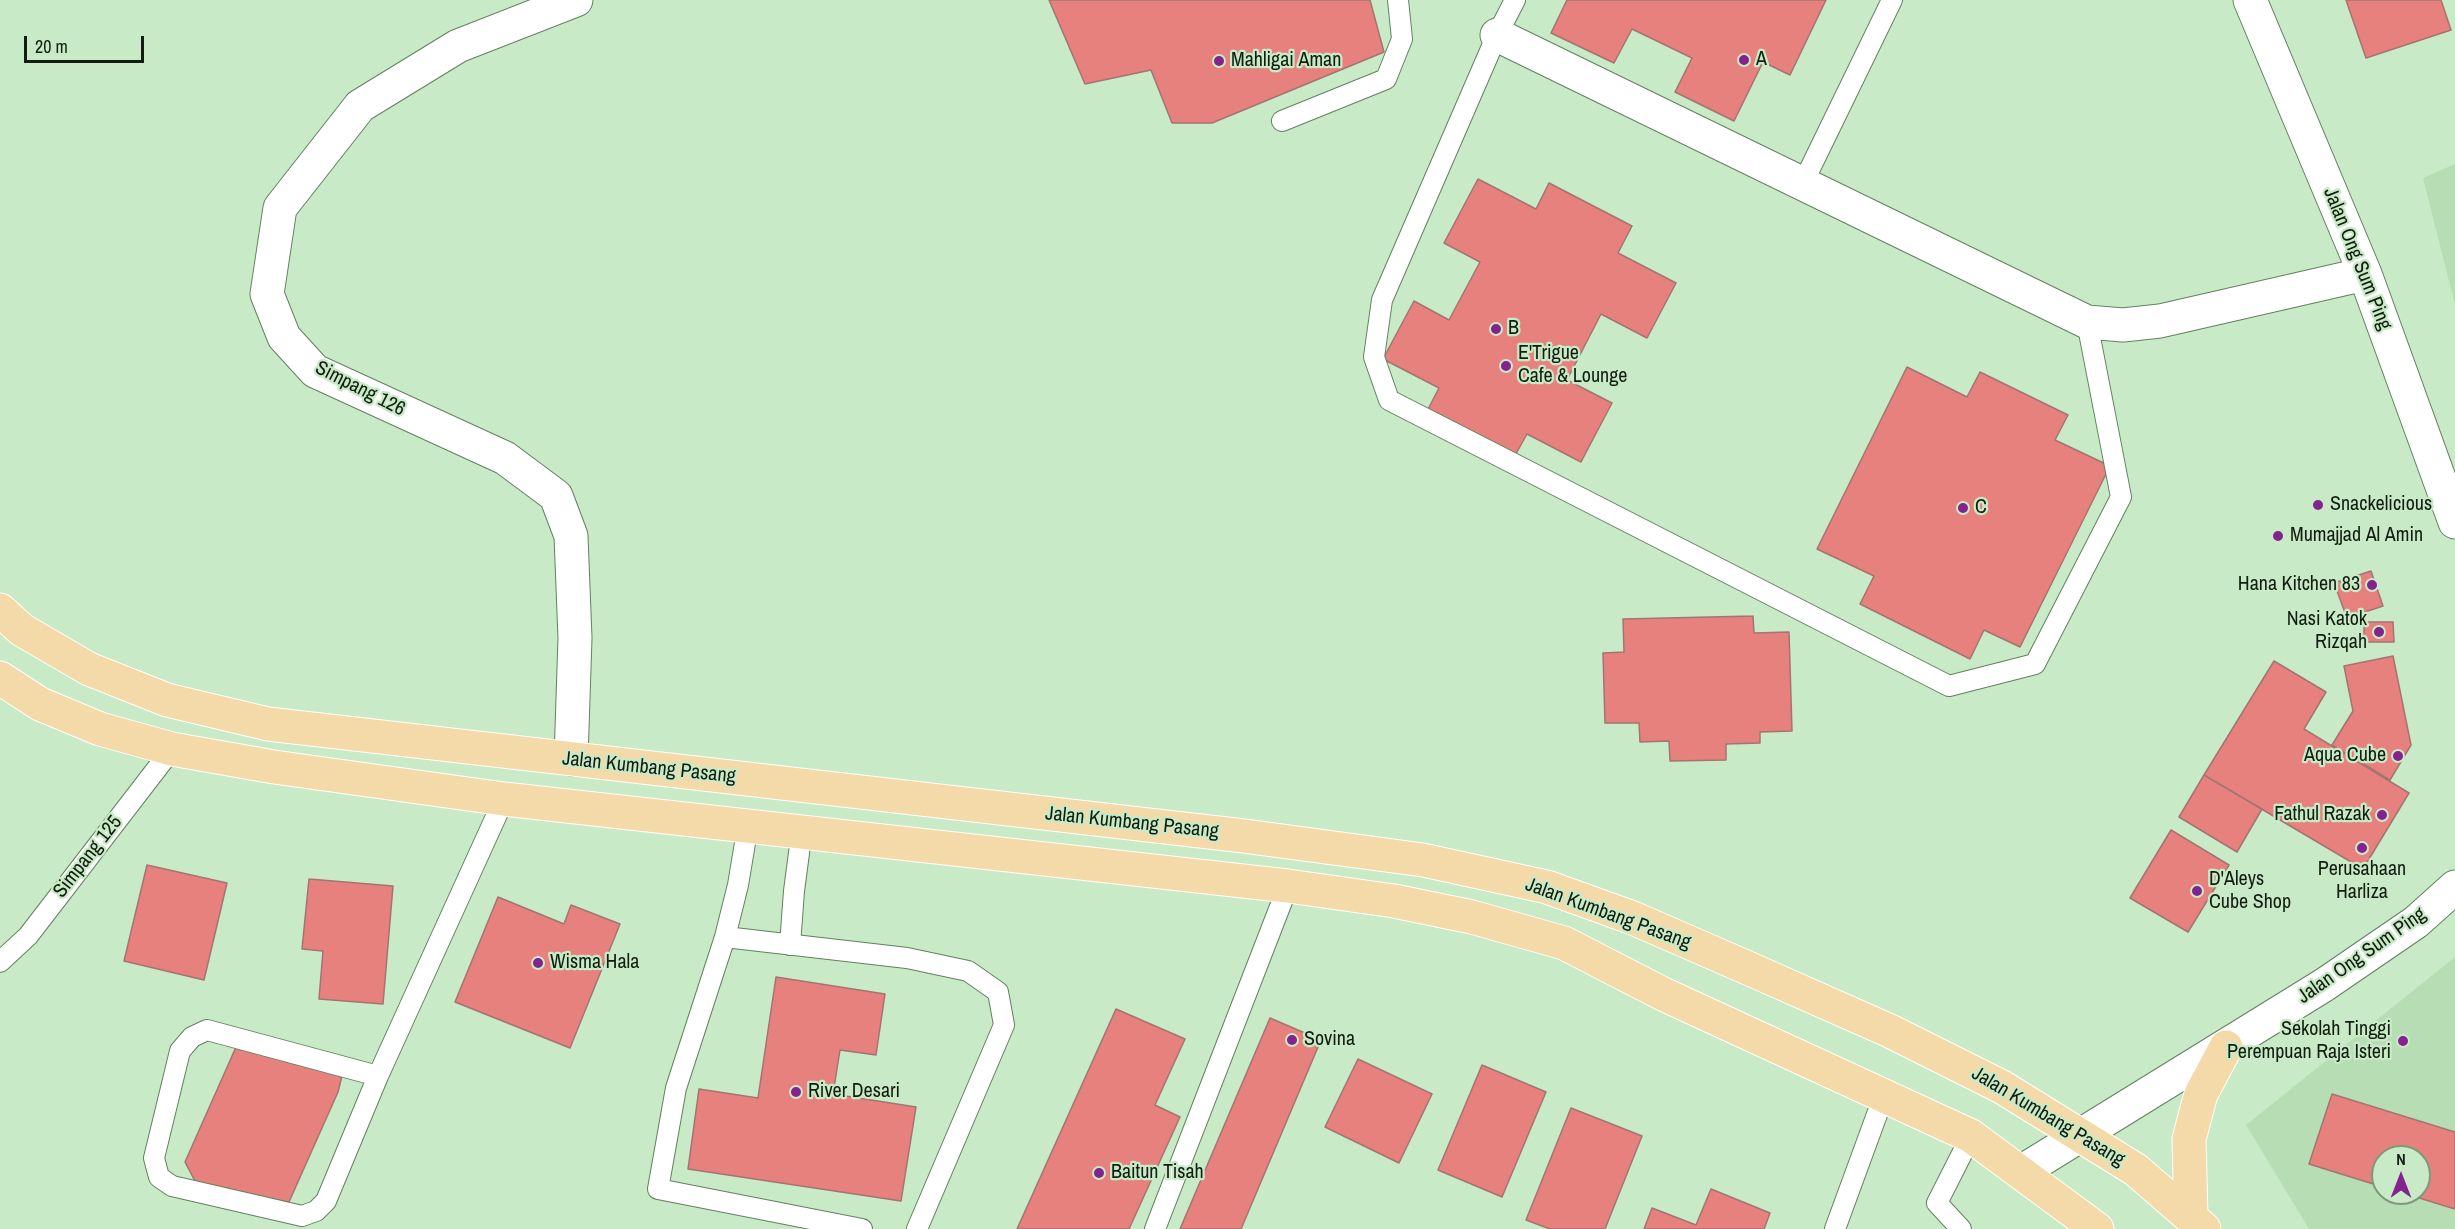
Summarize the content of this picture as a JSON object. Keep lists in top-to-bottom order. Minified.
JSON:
{"streets":{"main road":["Jalan Kumbang Pasang"],"street":["Jalan Ong Sum Ping","Simpang 126"],"lane":["Simpang 125"]},"crossings":[["Jalan Ong Sum Ping","Jalan Kumbang Pasang"],["Simpang 126","Jalan Kumbang Pasang"]],"places":["A","Mahligai Aman","B","E'Trigue Cafe & Lounge","Snackelicious","C","Mumajjad Al Amin","Hana Kitchen 83","Nasi Katok Rizqah","Aqua Cube","Fathul Razak","Perusahaan Harliza","D'Aleys Cube Shop","Wisma Hala","Sovina","Sekolah Tinggi Perempuan Raja Isteri","River Desari","Baitun Tisah"],"scale_bar":"20 m","north":"top"}
